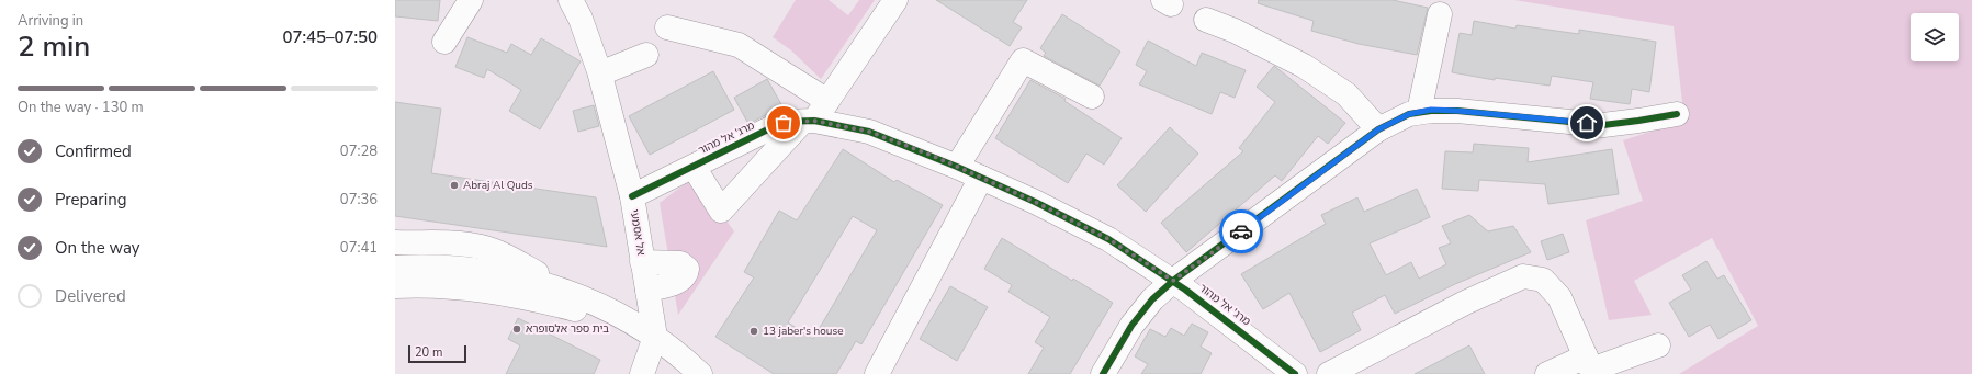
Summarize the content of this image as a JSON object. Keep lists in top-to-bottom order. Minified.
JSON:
{"streets":{"street":["מרג' אל מהור","אל אסמעי"]},"crossings":[["מרג' אל מהור","אל אסמעי"]],"places":["Abraj Al Quds","בית ספר אלסופרא","13 jaber's house"],"scale_bar":"20 m","page":{"heading":["2 min","Arriving in","07:45–07:50"],"bar":"On the way · 130 m","list":[["Confirmed","07:28"],["Preparing","07:36"],["On the way","07:41"],"Delivered"],"scale":"20 m"}}
